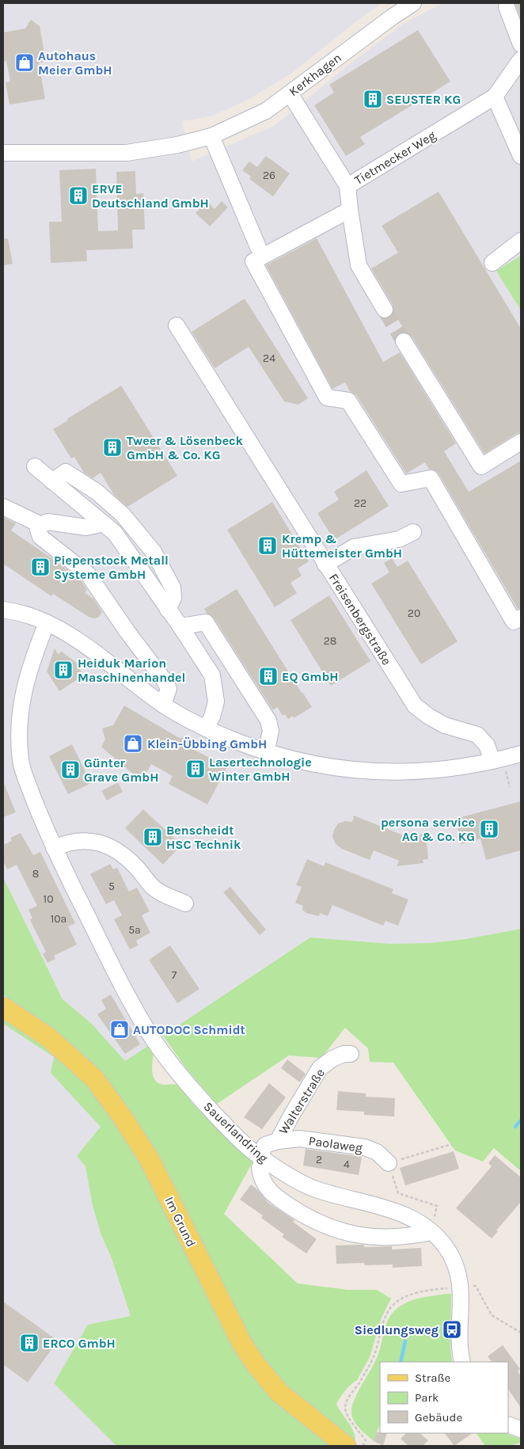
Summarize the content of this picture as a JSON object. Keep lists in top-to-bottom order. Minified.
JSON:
{"streets":{"main road":["Im Grund"],"street":["Kerkhagen","Tietmecker Weg","Freisenbergstraße","Walterstraße","Sauerlandring","Paolaweg"]},"crossings":[["Kerkhagen","Tietmecker Weg"],["Walterstraße","Sauerlandring"],["Walterstraße","Paolaweg"]],"places":{"shop":["Autohaus Meier GmbH","Klein-Übbing GmbH","AUTODOC Schmidt"],"building":["SEUSTER KG","ERVE Deutschland GmbH","Tweer & Lösenbeck GmbH & Co. KG","Kremp & Hüttemeister GmbH","Piepenstock Metall Systeme GmbH","Heiduk Marion Maschinenhandel","EQ GmbH","Lasertechnologie Winter GmbH","Günter Grave GmbH","persona service AG & Co. KG","Benscheidt HSC Technik","ERCO GmbH"],"bus stop":["Siedlungsweg"]},"house_numbers":["26","24","22","20","28","8","5","10","10a","5a","7","2","4"],"legend":["Straße","Park","Gebäude"]}
